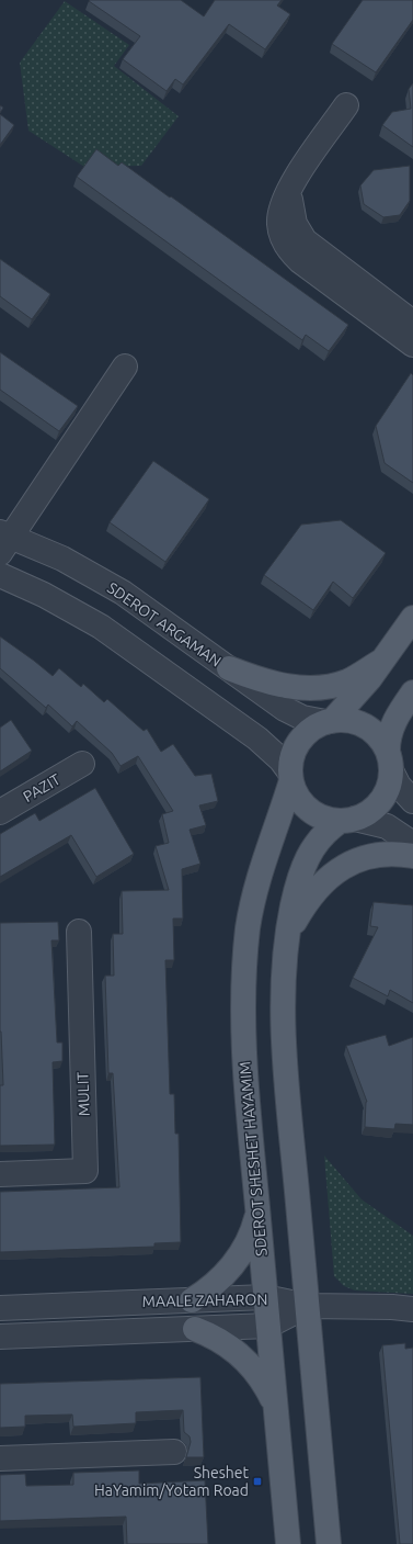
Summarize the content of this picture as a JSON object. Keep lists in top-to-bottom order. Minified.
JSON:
{"streets":{"main road":["SDEROT SHESHET HAYAMIM"],"street":["SDEROT ARGAMAN","PAZIT","MULIT","MAALE ZAHARON"]},"crossings":[["SDEROT ARGAMAN","SDEROT SHESHET HAYAMIM"],["SDEROT SHESHET HAYAMIM","MAALE ZAHARON"]],"places":{"transit":["Sheshet HaYamim/Yotam Road"]}}
